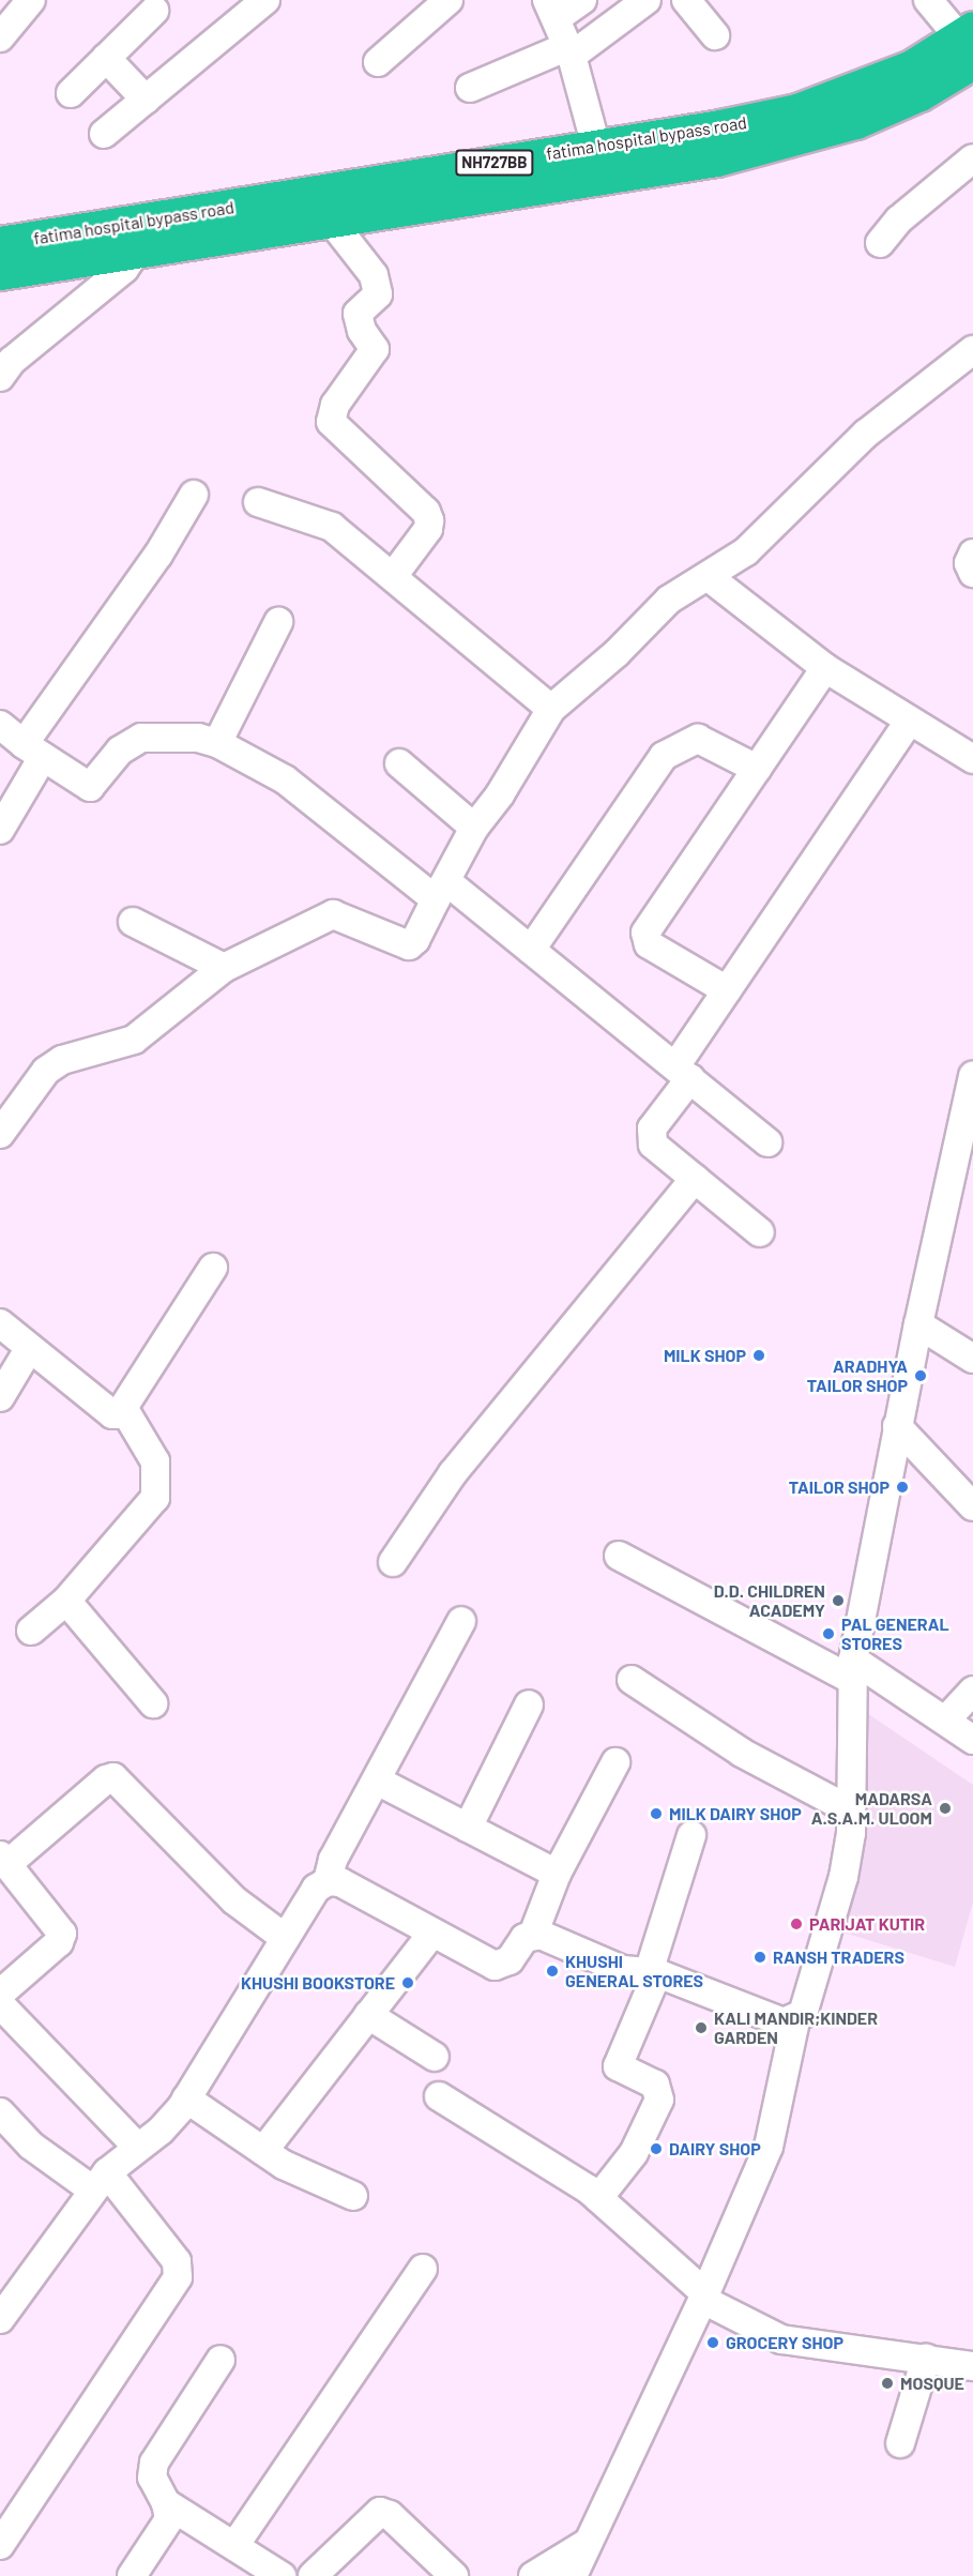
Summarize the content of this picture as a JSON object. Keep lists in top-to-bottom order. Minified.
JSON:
{"streets":{"highway":["fatima hospital bypass road","NH727BB"]},"places":["MILK SHOP","ARADHYA TAILOR SHOP","TAILOR SHOP","D.D. CHILDREN ACADEMY","PAL GENERAL STORES","MADARSA A.S.A.M. ULOOM","MILK DAIRY SHOP","PARIJAT KUTIR","RANSH TRADERS","KHUSHI GENERAL STORES","KHUSHI BOOKSTORE","KALI MANDIR;KINDER GARDEN","DAIRY SHOP","GROCERY SHOP","MOSQUE"]}
